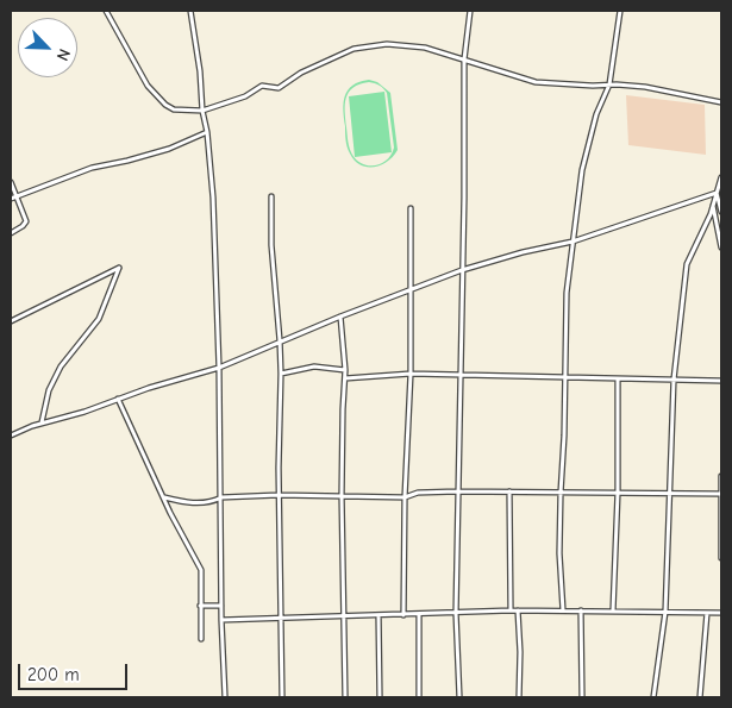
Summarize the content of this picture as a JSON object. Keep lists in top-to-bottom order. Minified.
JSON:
{"scale_bar":"200 m","north":"bottom right"}
